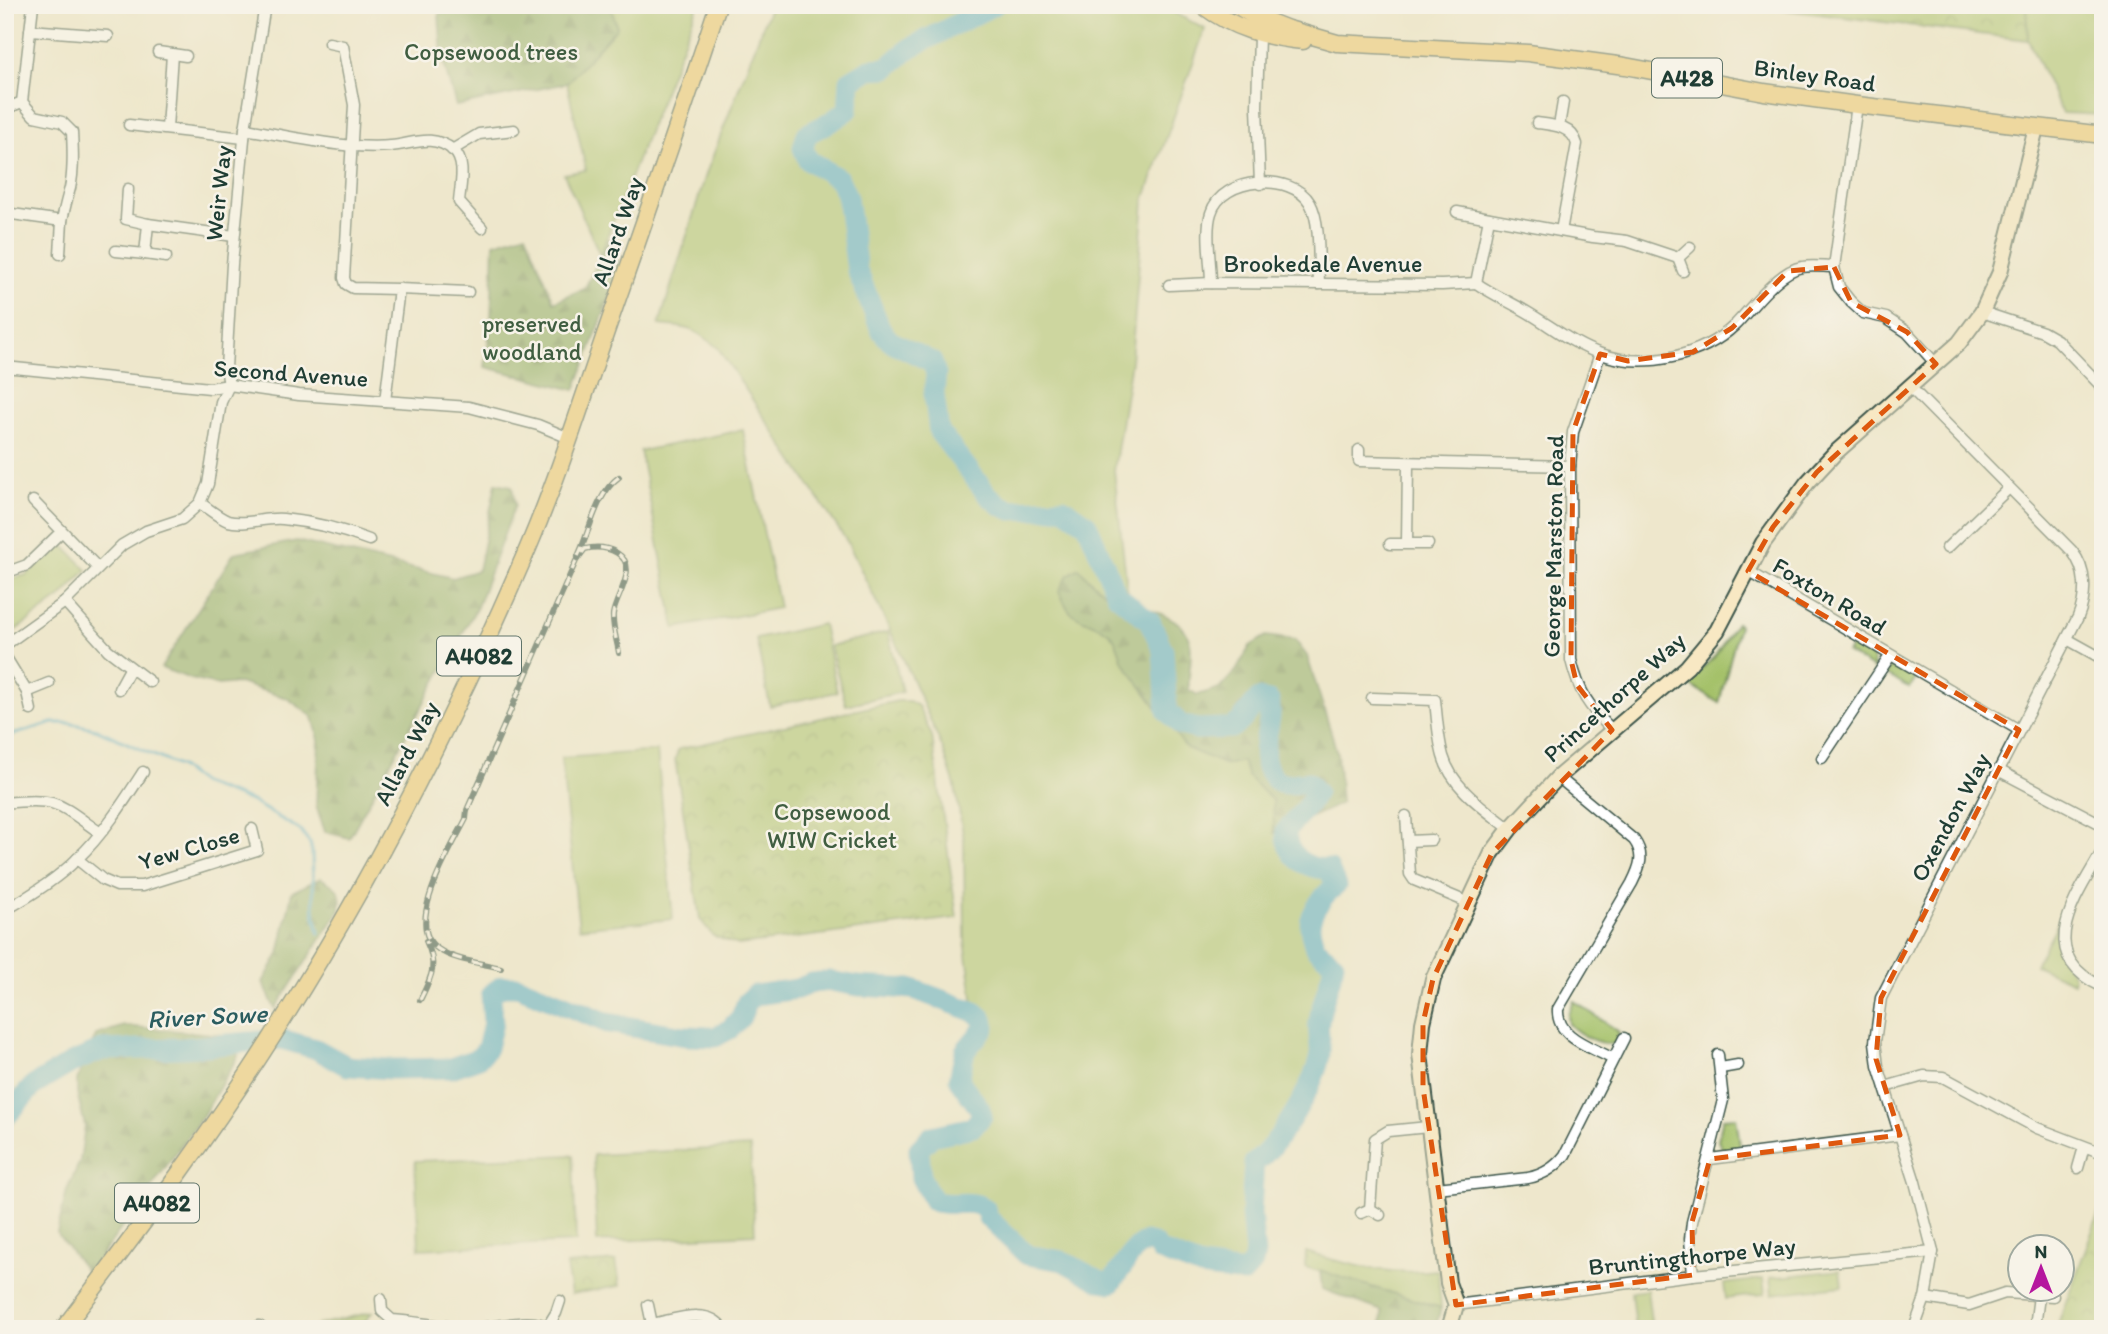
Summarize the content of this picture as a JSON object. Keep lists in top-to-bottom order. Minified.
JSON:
{"streets":{"main road":["Binley Road","A428","Allard Way","A4082"],"street":["Weir Way","Brookedale Avenue","Second Avenue","George Marston Road","Foxton Road","Princethorpe Way","Oxendon Way","Yew Close","Bruntingthorpe Way"]},"crossings":[["Binley Road","A428"],["Binley Road","Princethorpe Way"],["Weir Way","Second Avenue"],["Allard Way","Second Avenue"],["George Marston Road","Princethorpe Way"],["Foxton Road","Princethorpe Way"],["Foxton Road","Oxendon Way"],["Princethorpe Way","Oxendon Way"],["Princethorpe Way","Bruntingthorpe Way"],["Oxendon Way","Bruntingthorpe Way"]],"water":["River Sowe"],"parks":["Copsewood trees","preserved woodland","Copsewood WIW Cricket"],"north":"top"}
